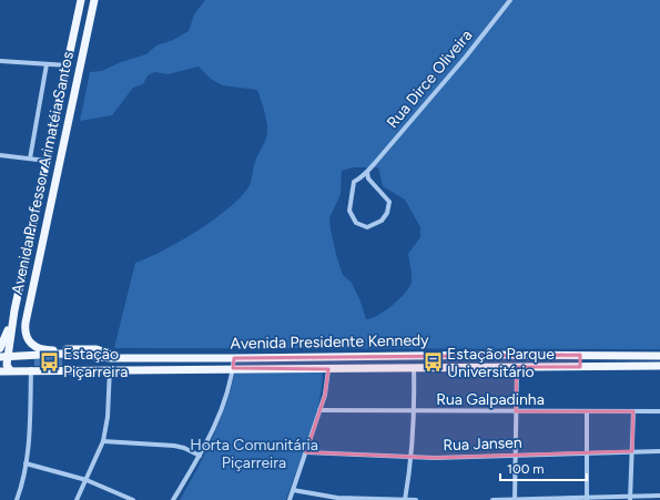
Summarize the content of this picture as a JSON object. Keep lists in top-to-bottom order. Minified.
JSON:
{"streets":{"main road":["Avenida Professor Arimatéia Santos","Avenida Presidente Kennedy"],"street":["Rua Dirce Oliveira","Rua Galpadinha","Rua Jansen"]},"crossings":[["Avenida Professor Arimatéia Santos","Avenida Presidente Kennedy"]],"parks":["Horta Comunitária Piçarreira"],"places":{"bus stop":["Estação Piçarreira","Estação Parque Universitário"]},"scale_bar":"100 m"}
